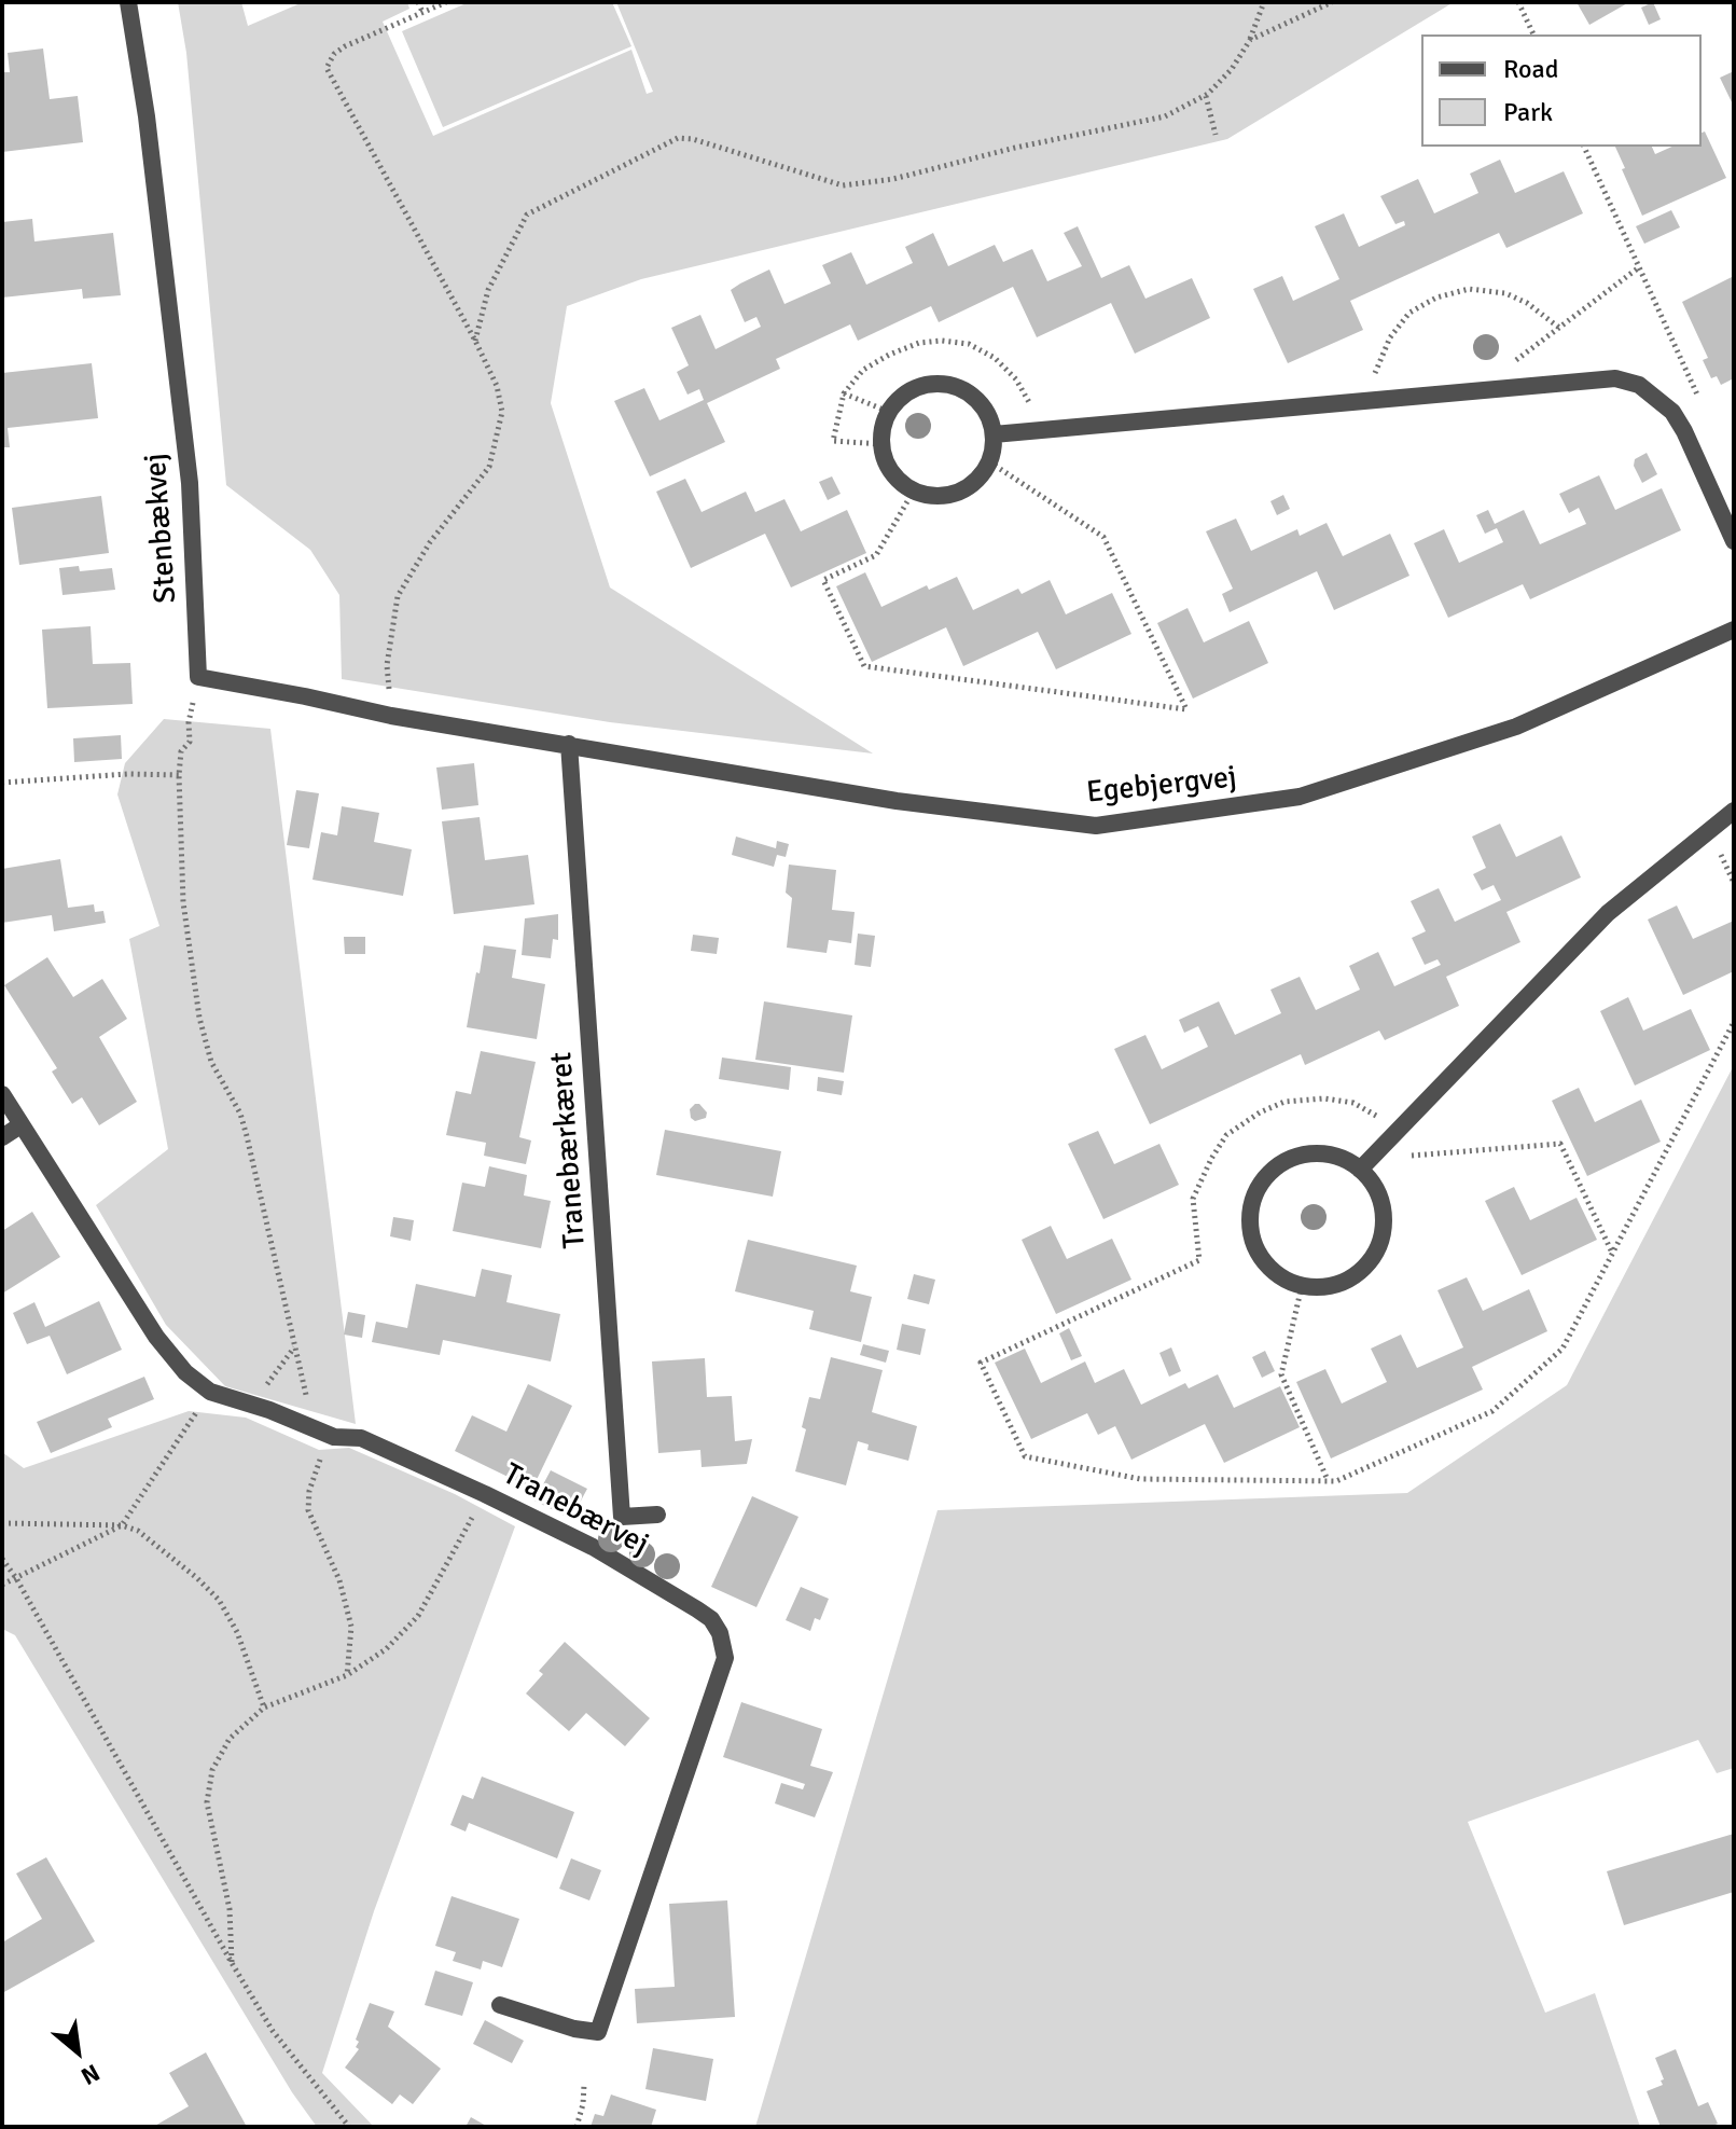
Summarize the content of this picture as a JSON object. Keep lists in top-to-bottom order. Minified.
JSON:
{"streets":{"street":["Stenbækvej","Egebjergvej","Tranebærkæret","Tranebærvej"]},"crossings":[["Egebjergvej","Tranebærkæret"]],"legend":["Road","Park"],"north":"bottom right"}
